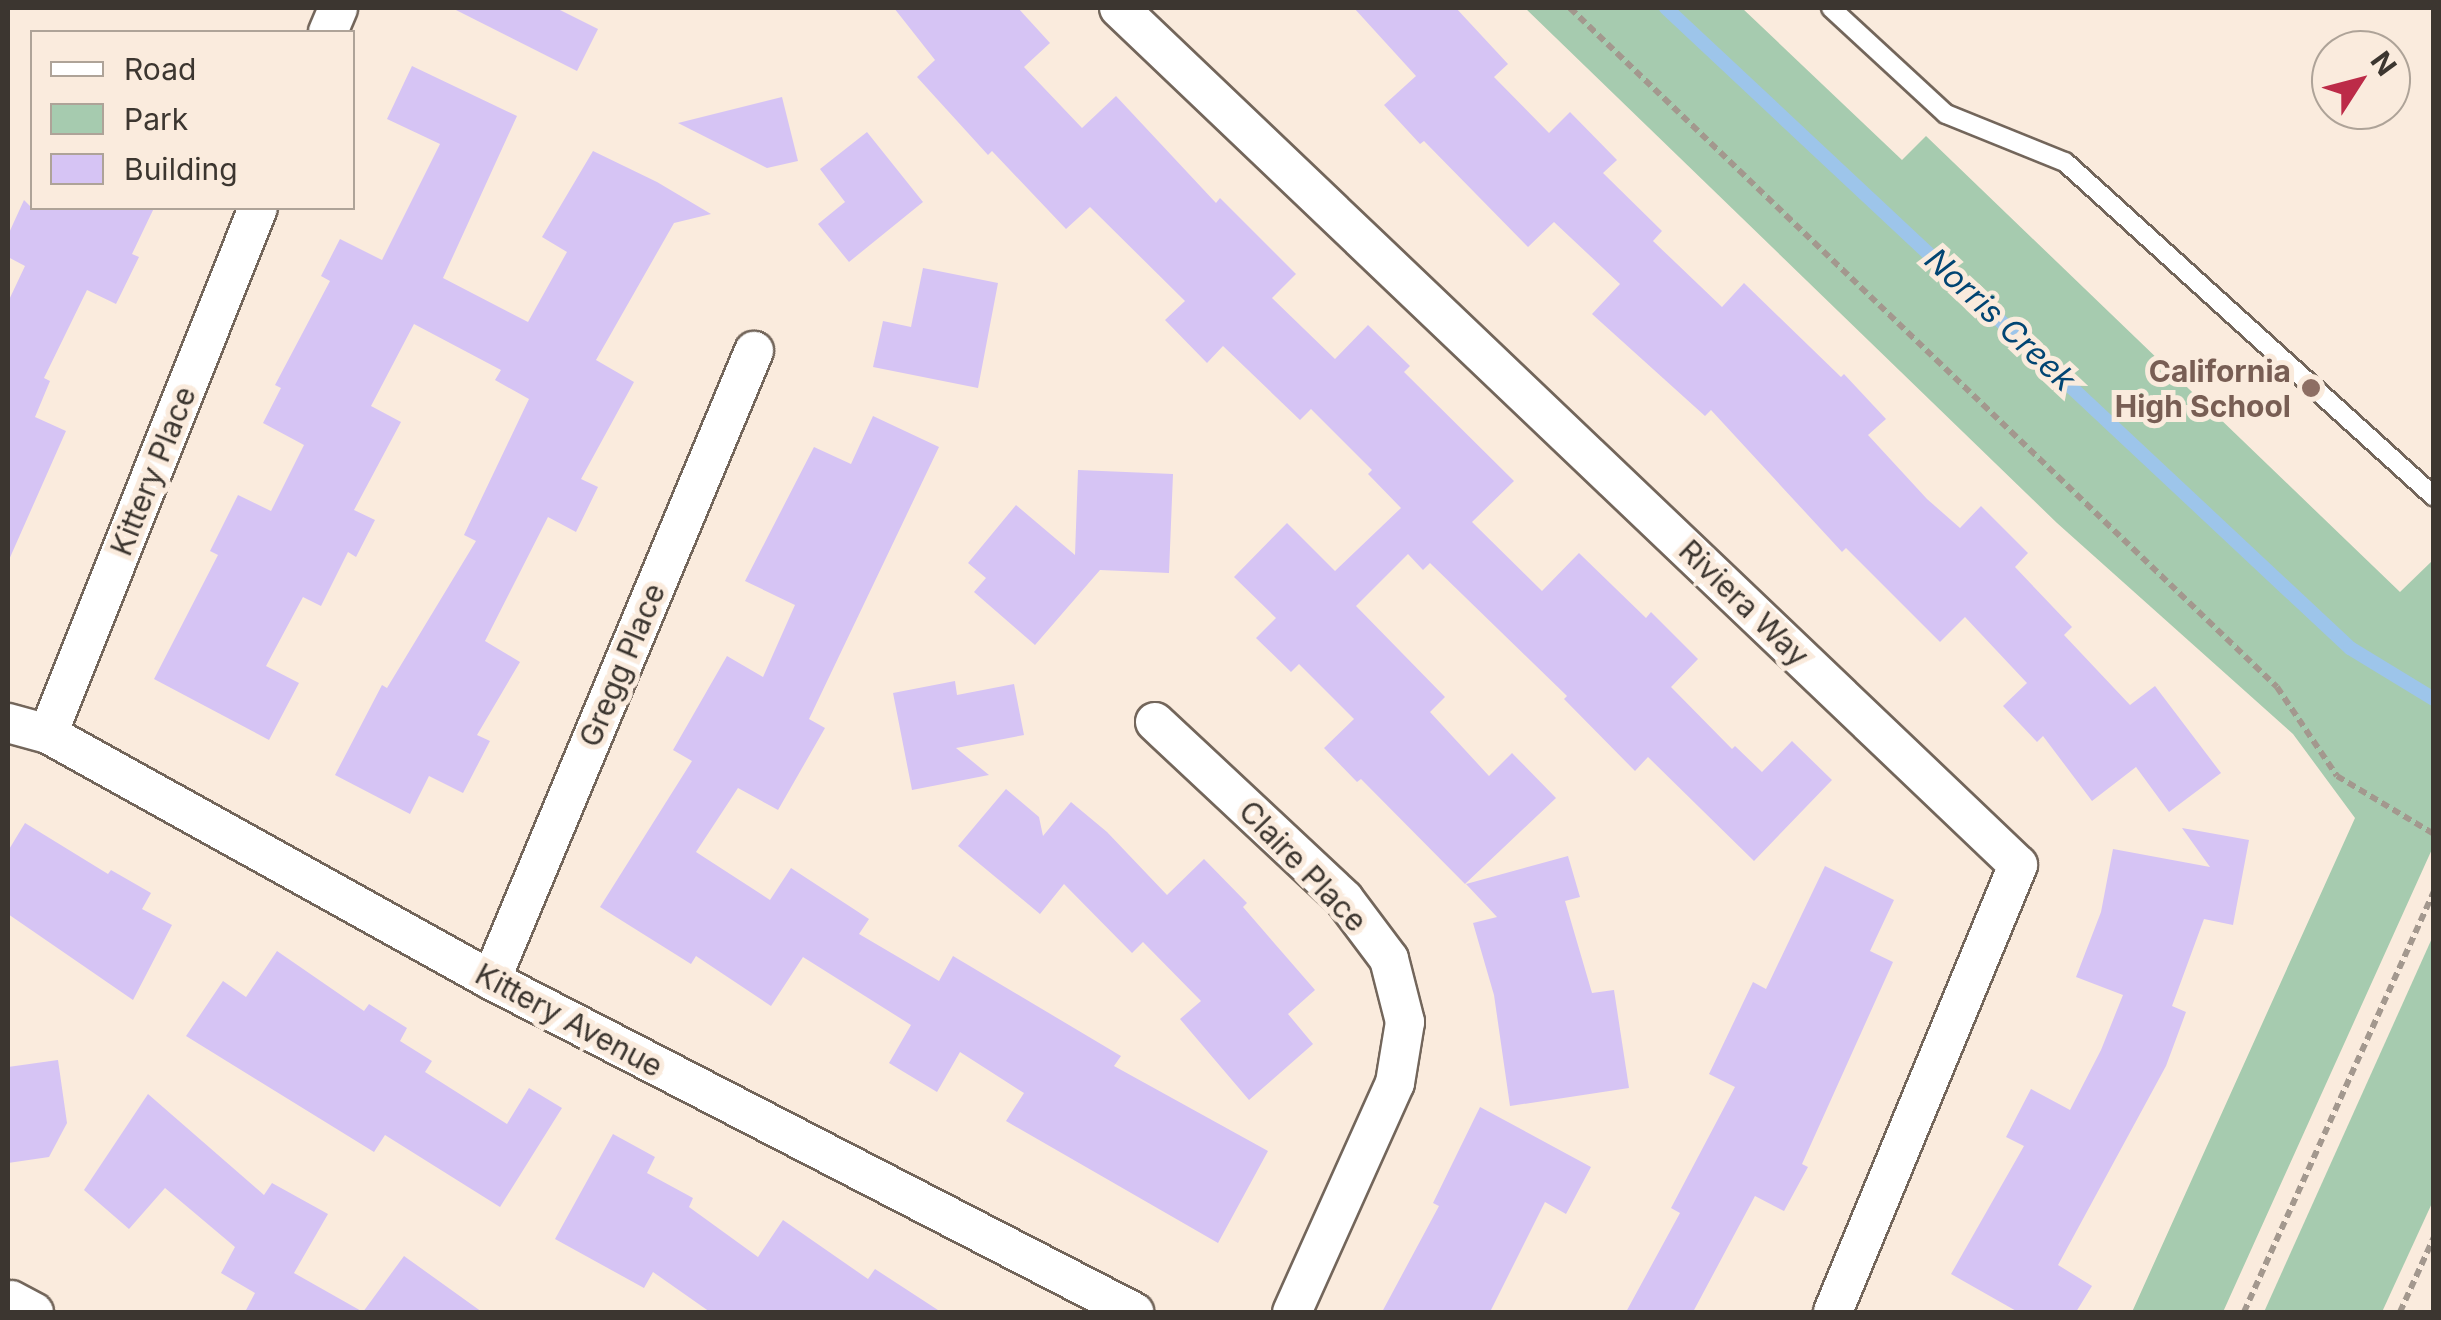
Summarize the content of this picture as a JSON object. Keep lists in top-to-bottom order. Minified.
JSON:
{"streets":{"street":["Kittery Place","Riviera Way","Gregg Place","Claire Place","Kittery Avenue"]},"crossings":[["Kittery Place","Kittery Avenue"],["Gregg Place","Kittery Avenue"]],"water":["Norris Creek"],"places":["California High School"],"legend":["Road","Park","Building"],"north":"top right"}
